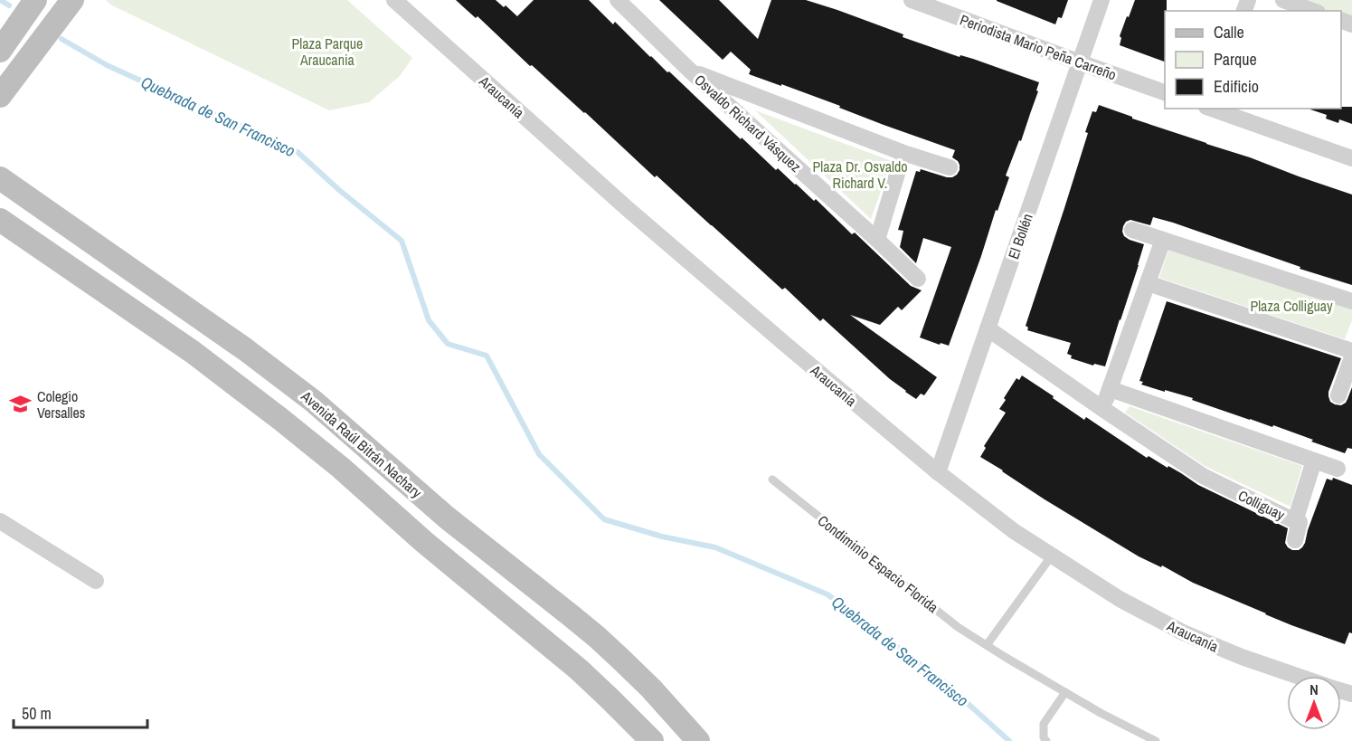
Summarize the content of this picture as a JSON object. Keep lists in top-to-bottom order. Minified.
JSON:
{"streets":{"street":["Periodista Mario Peña Carreño","Araucanía","Osvaldo Richard Vásquez","El Bollén","Avenida Raúl Bitrán Nachary","Colliguay"],"lane":["Condiminio Espacio Florida"]},"crossings":[["Periodista Mario Peña Carreño","El Bollén"],["Araucanía","El Bollén"],["El Bollén","Colliguay"]],"water":["Quebrada de San Francisco"],"parks":["Plaza Parque Araucania","Plaza Dr. Osvaldo Richard V.","Plaza Colliguay"],"places":{"school or university":["Colegio Versalles"]},"legend":["Calle","Parque","Edificio"],"scale_bar":"50 m","north":"top"}
